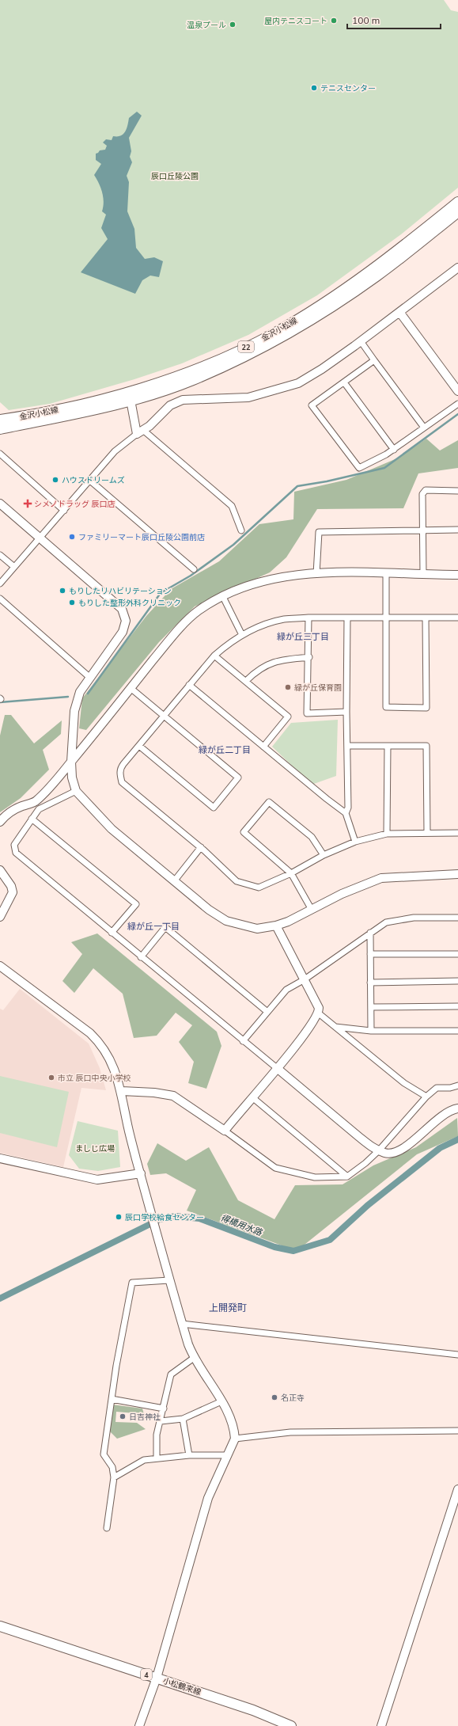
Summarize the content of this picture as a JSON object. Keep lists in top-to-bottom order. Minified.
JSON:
{"streets":{"main road":["金沢小松線","22","4","小松鶴来線"]},"districts":["緑が丘三丁目","緑が丘二丁目","緑が丘一丁目","上開発町"],"water":["得橋用水路"],"parks":["辰口丘陵公園","ましじ広場"],"places":{"other":["屋内テニスコート","温泉プール","テニスセンター","ハウスドリームズ","ファミリーマート辰口丘陵公園前店","もりしたリハビリテーション","もりした整形外科クリニック","緑が丘保育園","市立 辰口中央小学校","辰口学校給食センター","名正寺","日吉神社"],"health":["シメノドラッグ 辰口店"]},"scale_bar":"100 m"}
